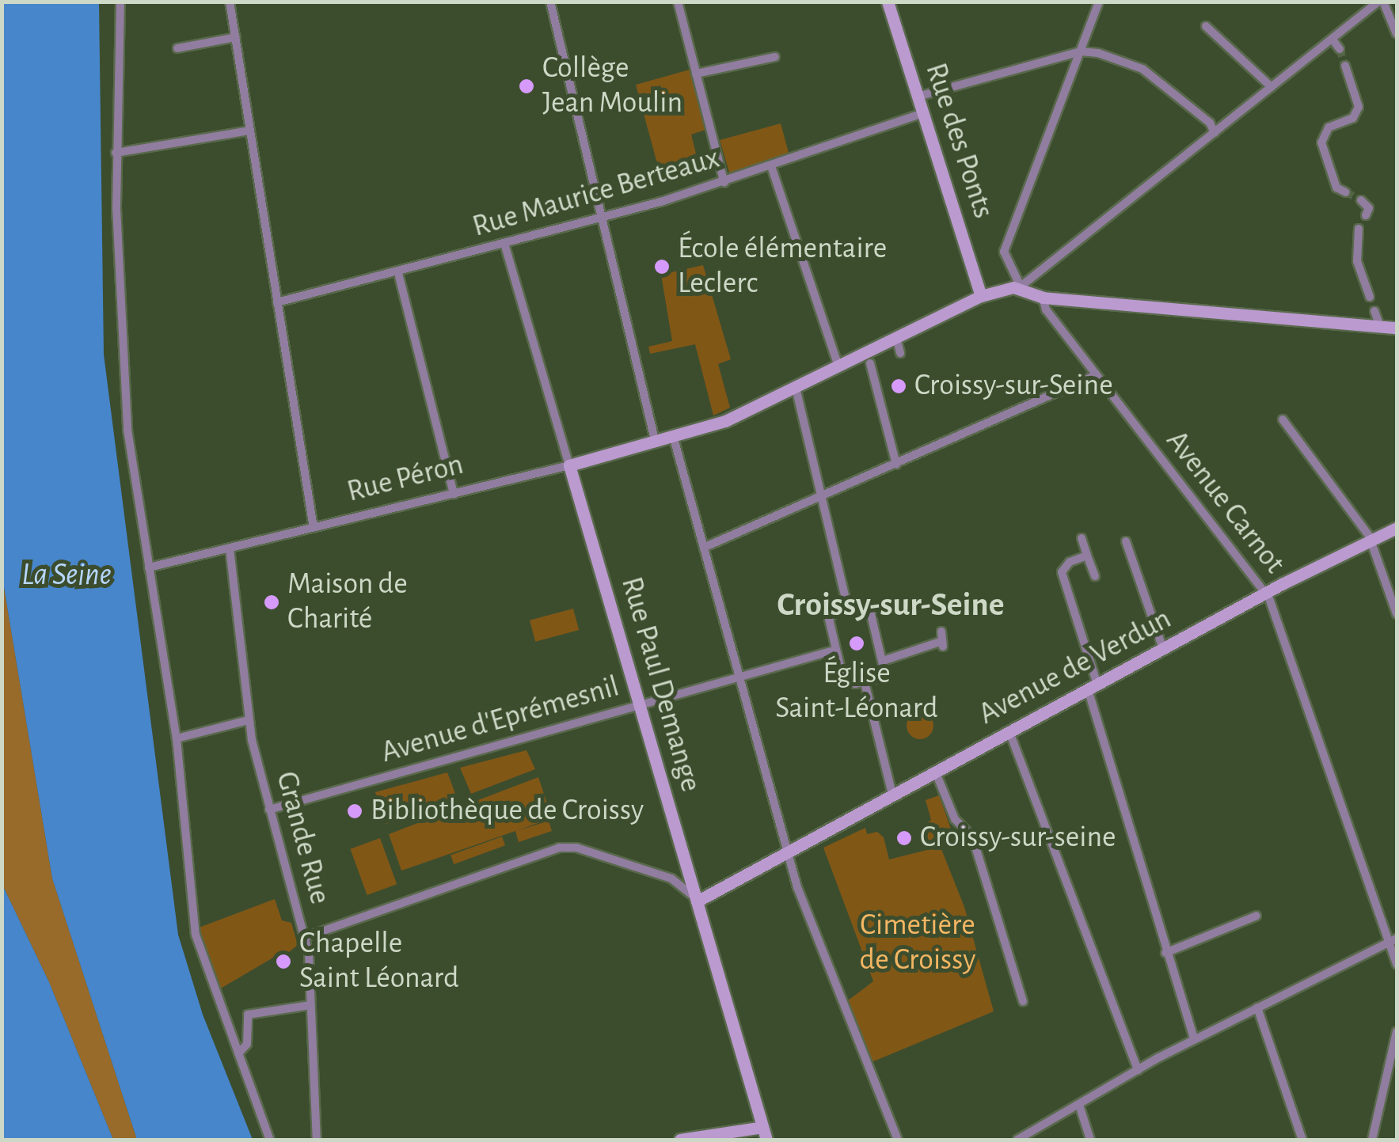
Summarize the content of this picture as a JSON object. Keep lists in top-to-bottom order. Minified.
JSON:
{"streets":{"main road":["Rue des Ponts","Rue Péron","Avenue de Verdun","Rue Paul Demange"],"street":["Rue Maurice Berteaux","Avenue Carnot","Avenue d'Eprémesnil","Grande Rue"]},"crossings":[["Rue des Ponts","Rue Maurice Berteaux"],["Rue des Ponts","Rue Péron"],["Rue Maurice Berteaux","Rue Paul Demange"],["Rue Péron","Rue Paul Demange"],["Rue Péron","Grande Rue"],["Avenue Carnot","Avenue de Verdun"],["Avenue de Verdun","Rue Paul Demange"],["Rue Paul Demange","Avenue d'Eprémesnil"],["Avenue d'Eprémesnil","Grande Rue"]],"districts":["Croissy-sur-Seine"],"water":["La Seine"],"parks":["Cimetière de Croissy"],"places":["Collège Jean Moulin","École élémentaire Leclerc","Croissy-sur-Seine","Maison de Charité","Église Saint-Léonard","Bibliothèque de Croissy","Croissy-sur-seine","Chapelle Saint Léonard"]}
